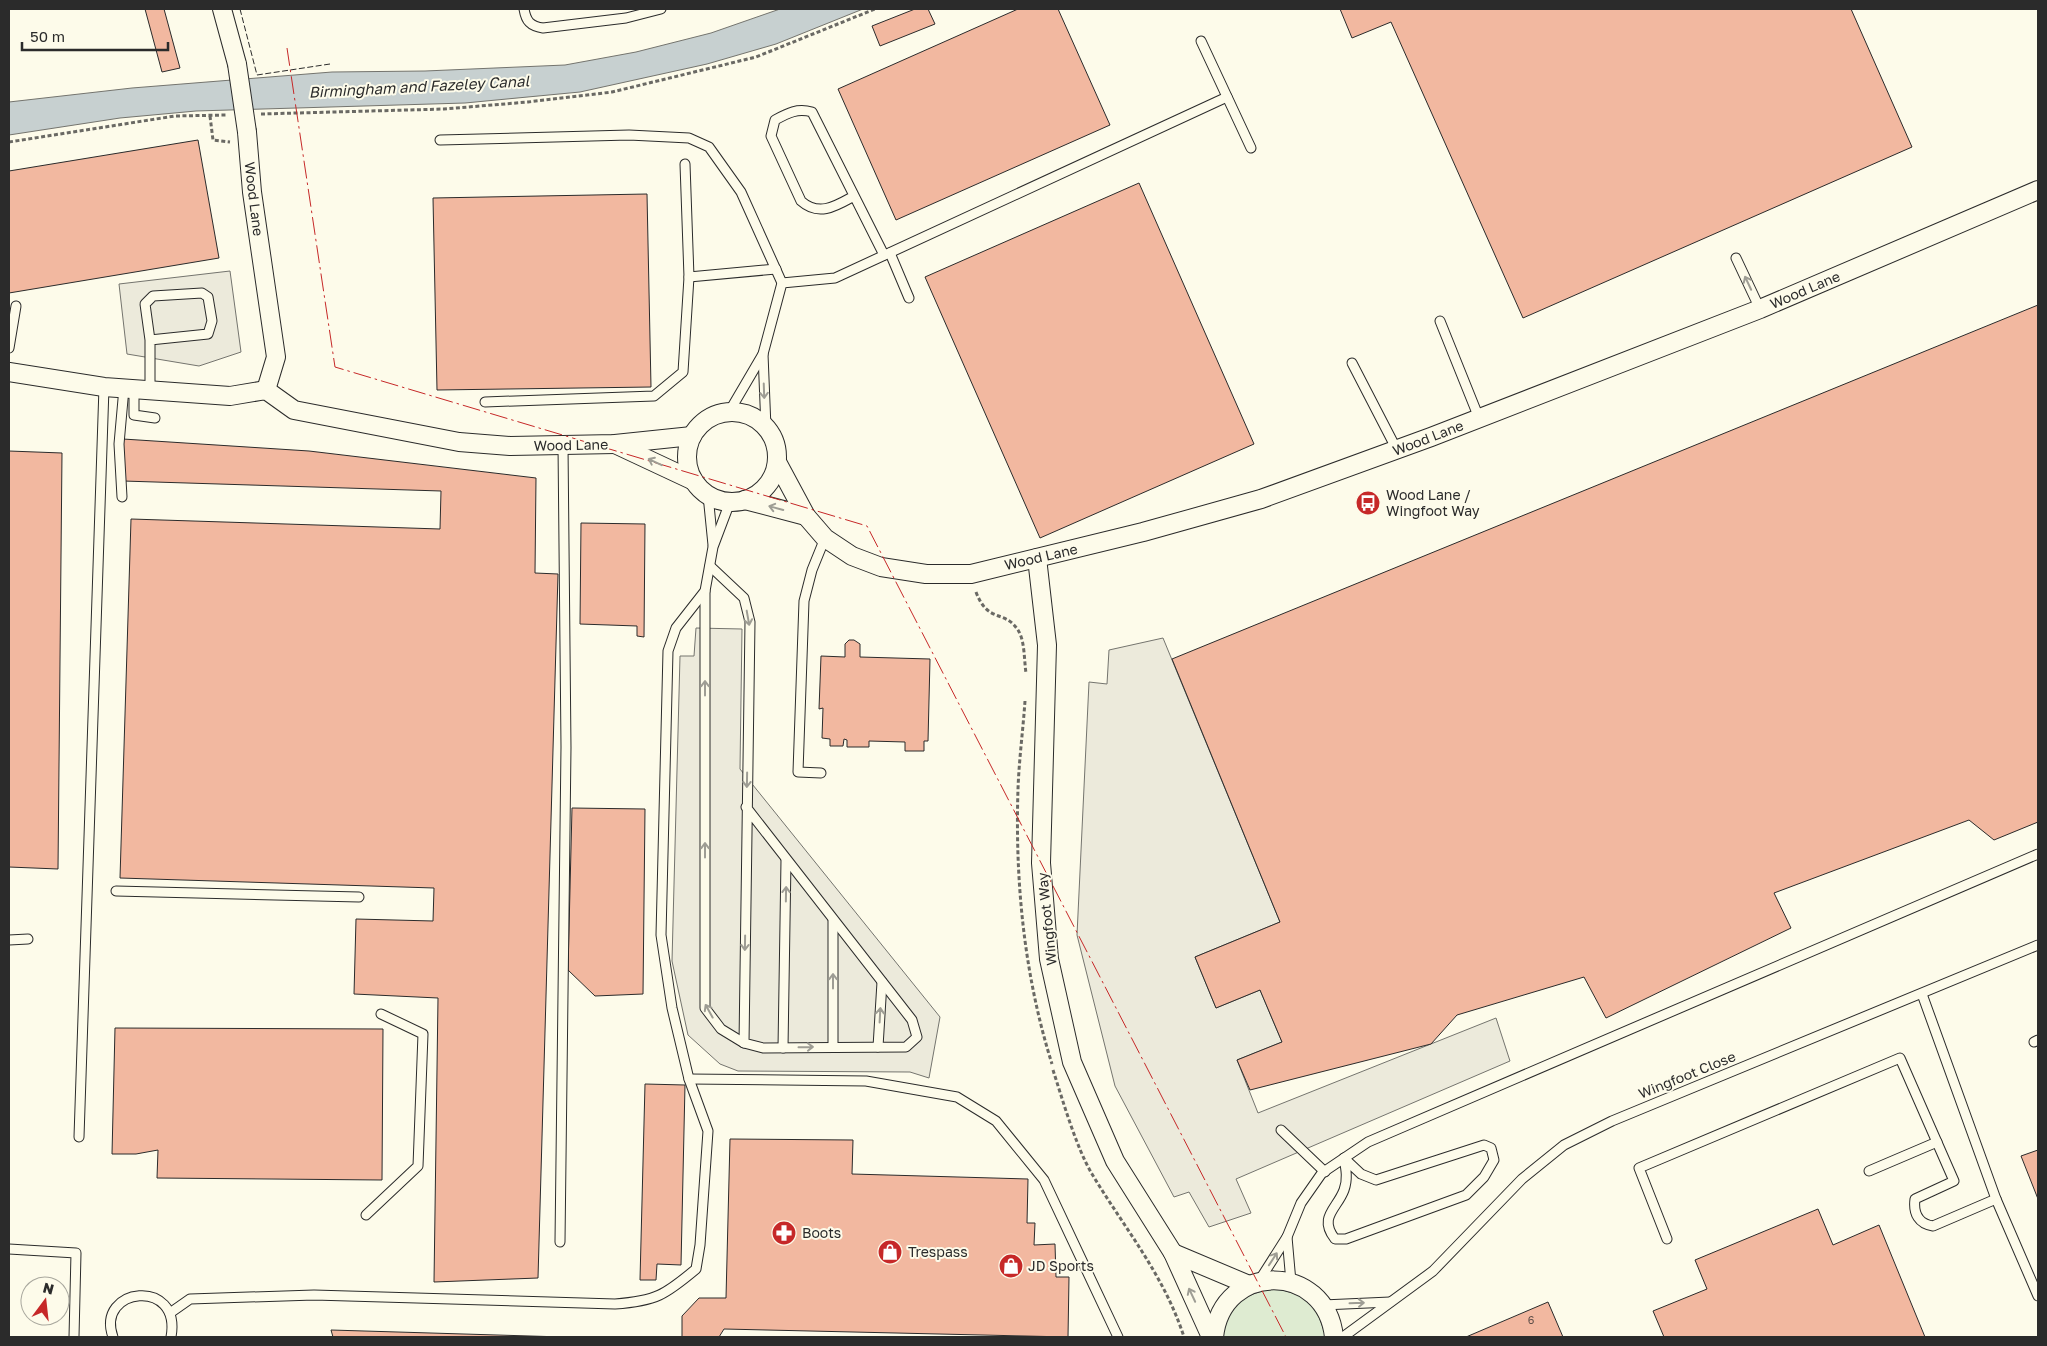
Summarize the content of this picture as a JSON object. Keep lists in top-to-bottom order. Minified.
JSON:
{"streets":{"street":["Wood Lane","Wingfoot Way"],"lane":["Wingfoot Close"]},"crossings":[["Wood Lane","Wingfoot Way"]],"water":["Birmingham and Fazeley Canal"],"places":{"bus stop":["Wood Lane / Wingfoot Way"],"pharmacy":["Boots"],"shop":["Trespass","JD Sports"]},"house_numbers":["6"],"scale_bar":"50 m","north":"top"}
